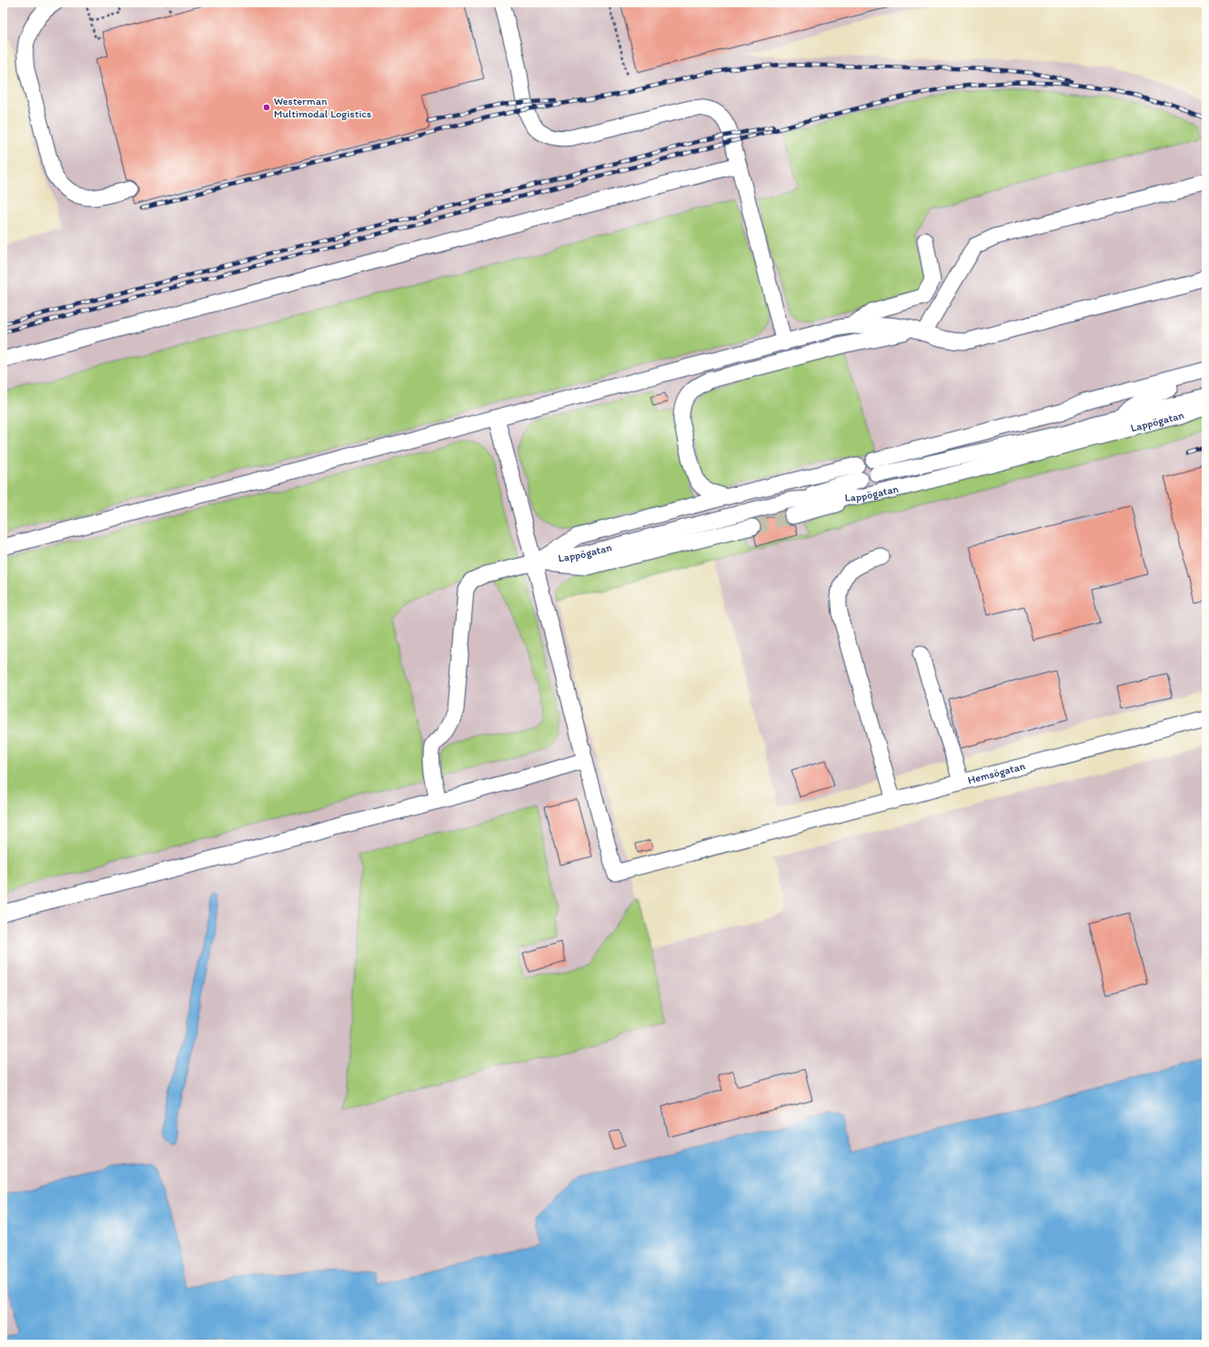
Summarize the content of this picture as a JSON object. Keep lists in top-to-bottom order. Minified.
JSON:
{"streets":{"street":["Lappögatan","Hemsögatan"]},"places":["Westerman Multimodal Logistics"]}
